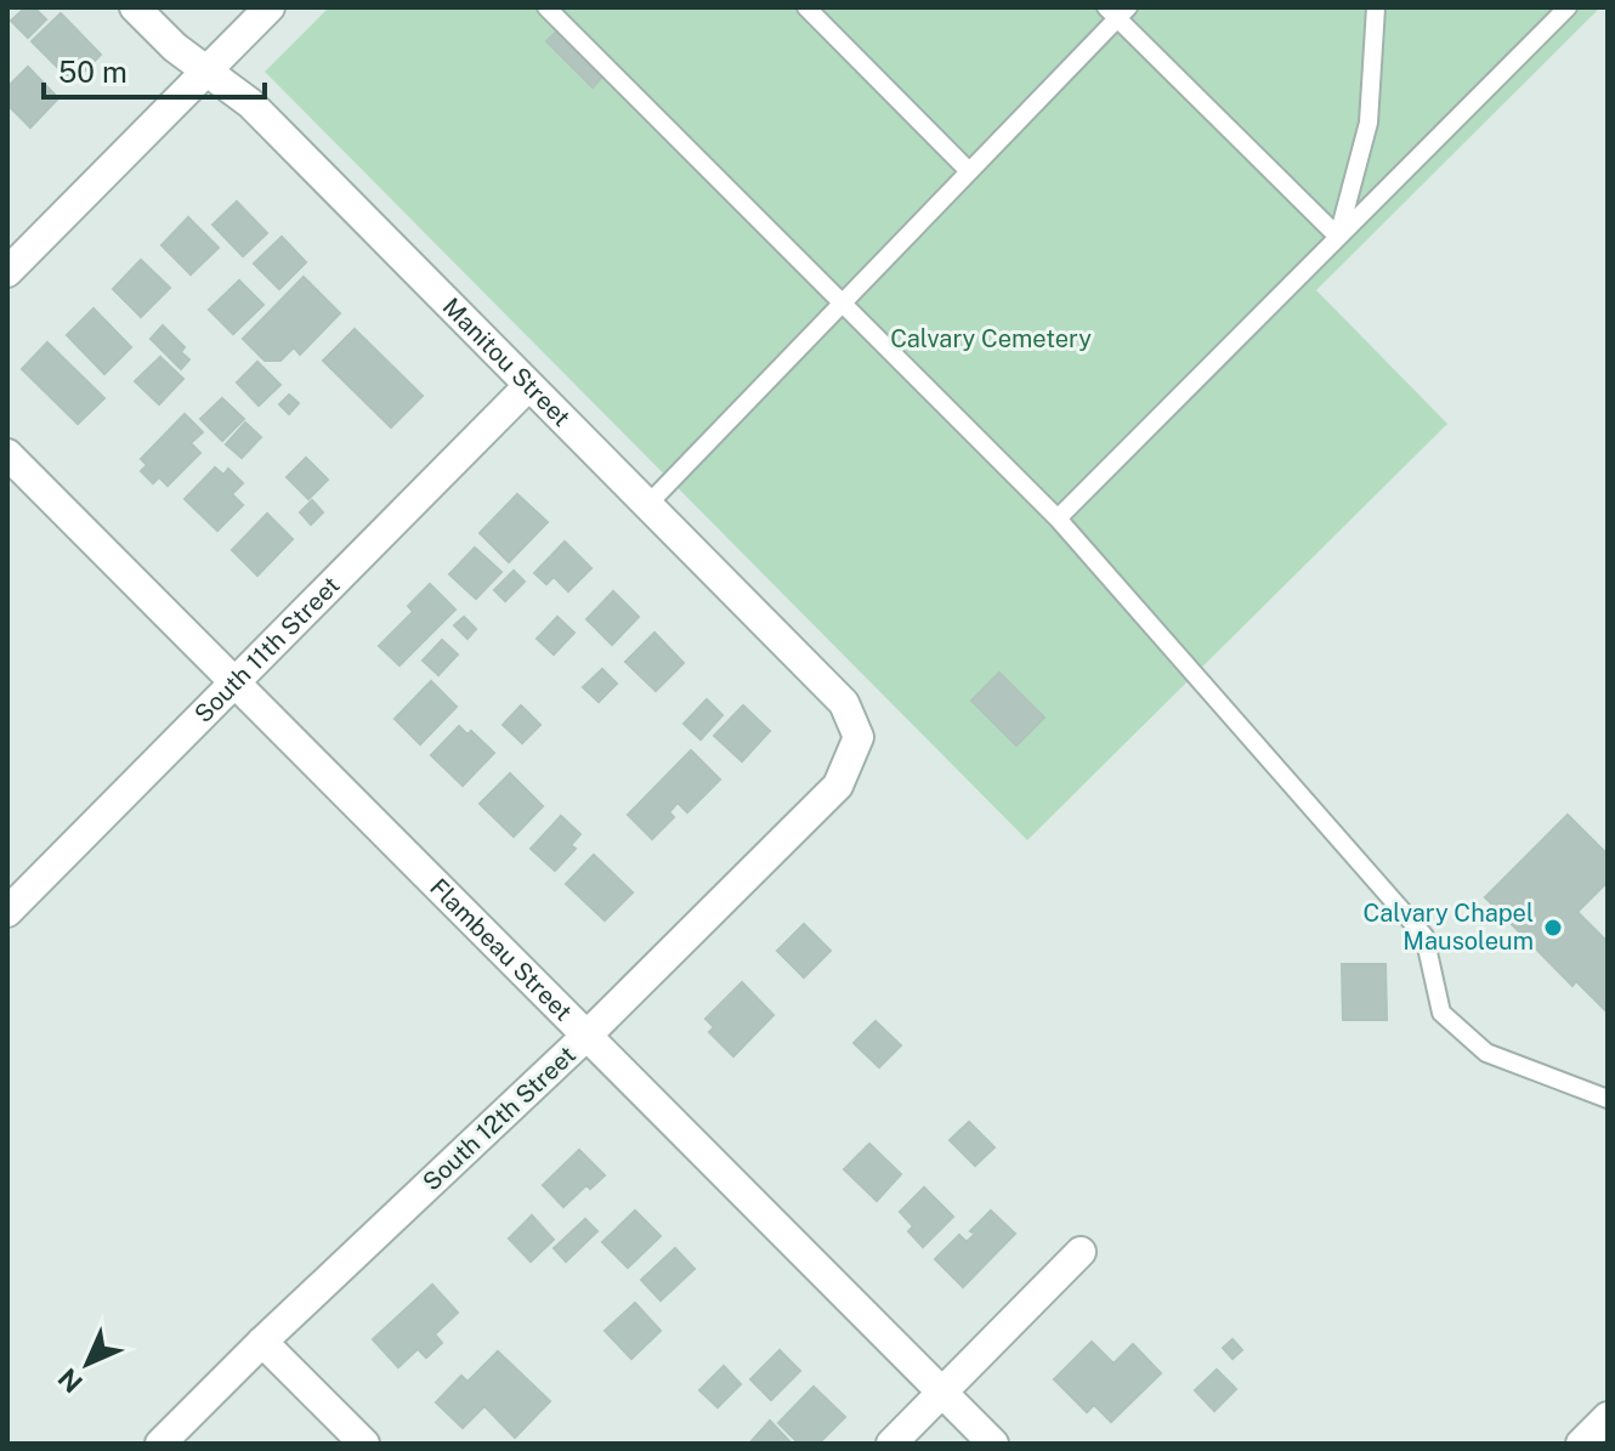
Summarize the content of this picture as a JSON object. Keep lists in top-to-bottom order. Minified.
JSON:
{"streets":{"street":["Manitou Street","South 11th Street","Flambeau Street","South 12th Street"]},"crossings":[["Manitou Street","South 11th Street"],["Manitou Street","South 12th Street"],["South 11th Street","Flambeau Street"],["Flambeau Street","South 12th Street"]],"parks":["Calvary Cemetery"],"places":["Calvary Chapel Mausoleum"],"scale_bar":"50 m","north":"bottom left"}
